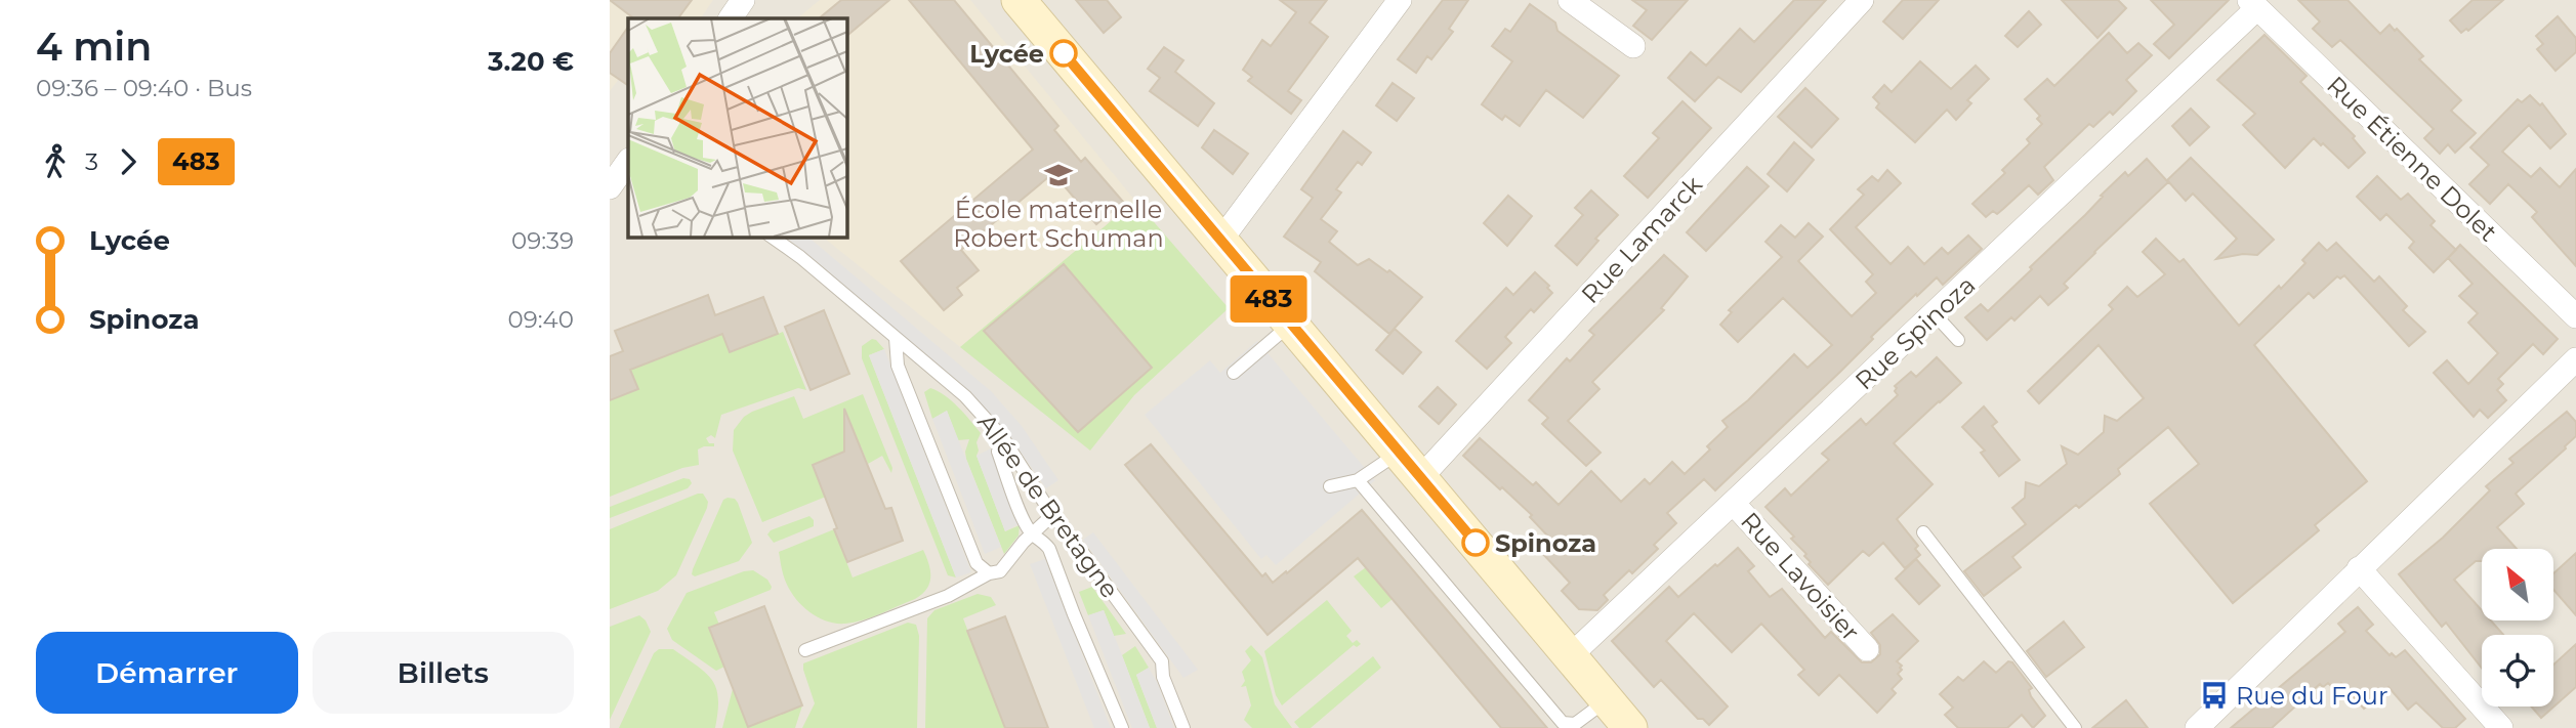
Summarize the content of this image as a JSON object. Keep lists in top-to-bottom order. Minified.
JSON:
{"streets":{"street":["Rue Étienne Dolet","Rue Lamarck","Rue Spinoza","Rue Lavoisier"],"lane":["Allée de Bretagne"]},"crossings":[["Rue Étienne Dolet","Rue Spinoza"],["Rue Spinoza","Rue Lavoisier"]],"places":{"other":["Lycée","Spinoza"],"school or university":["École maternelle Robert Schuman"],"bus stop":["Rue du Four"]},"lines":["bus line 483"],"north":"top left","page":{"heading":["4 min","09:36 – 09:40 · Bus","3.20 €"],"on_map":"483","legs":["3","483"],"list":[{"name":"Lycée","value":"09:39"},{"name":"Spinoza","value":"09:40"}],"buttons":["Démarrer","Billets"]}}
